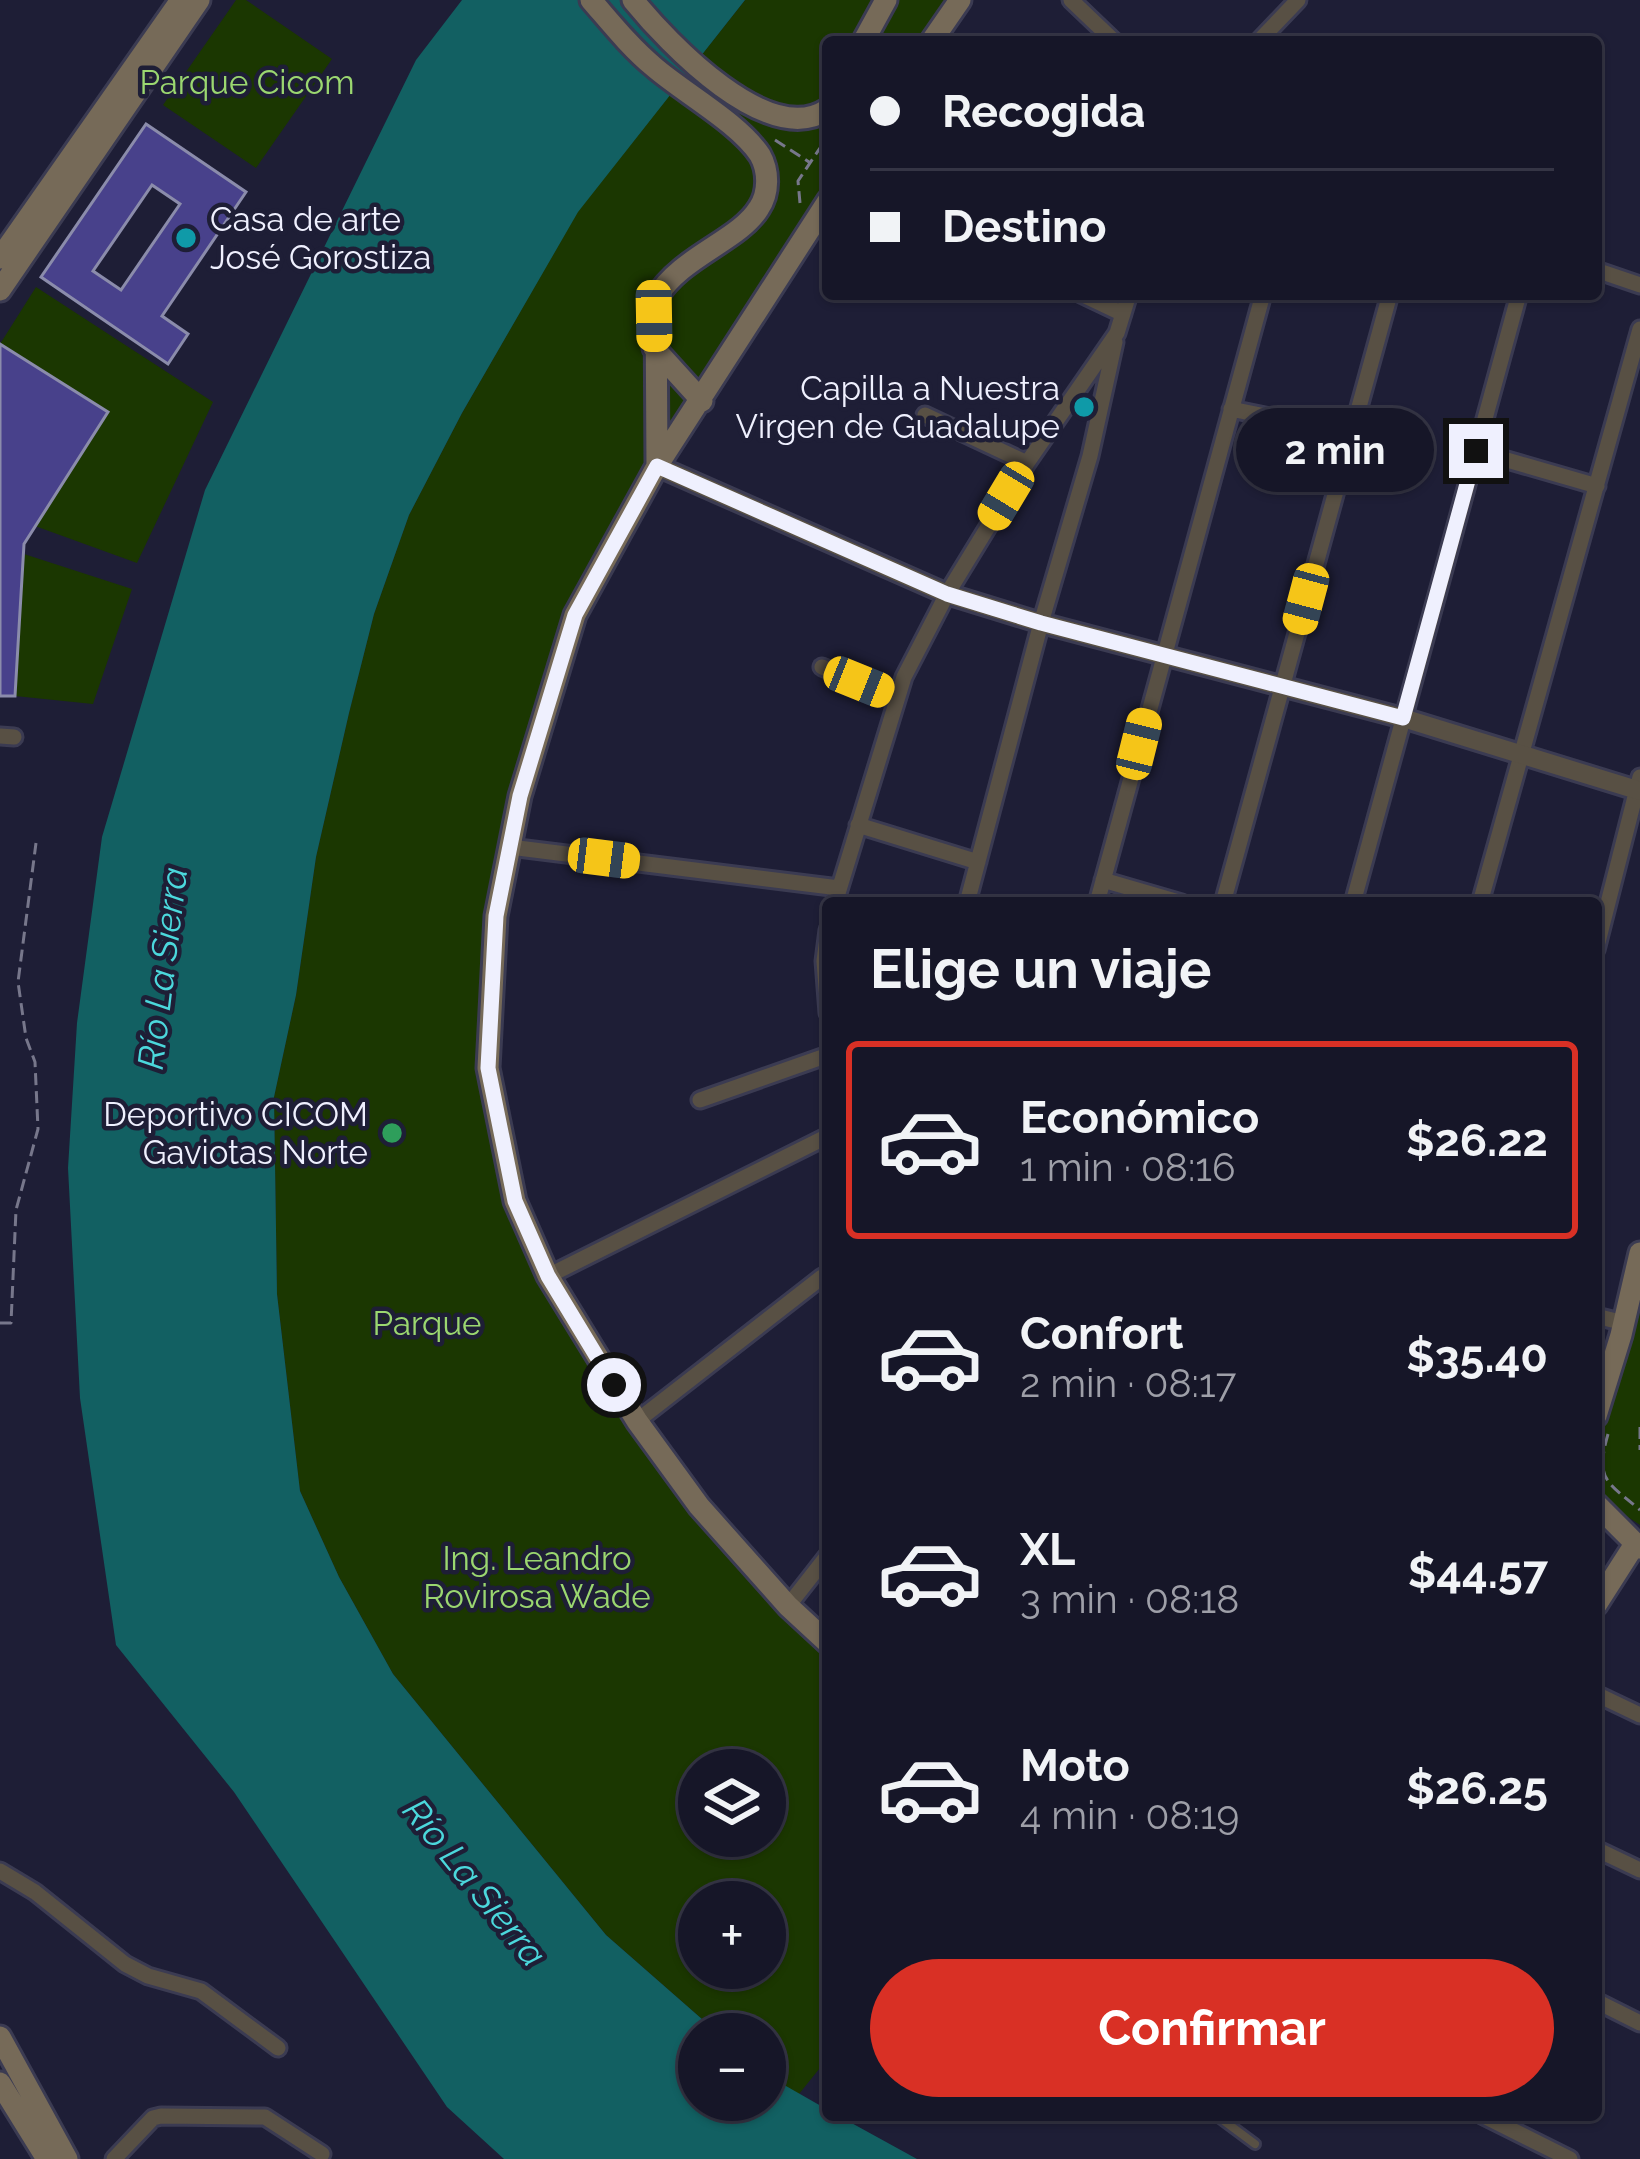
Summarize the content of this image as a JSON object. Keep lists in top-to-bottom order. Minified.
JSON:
{"water":["Río La Sierra"],"parks":["Parque Cicom","Parque","Ing. Leandro Rovirosa Wade"],"places":["Casa de arte José Gorostiza","Capilla a Nuestra Virgen de Guadalupe","Deportivo CICOM Gaviotas Norte"],"page":{"banner":["Recogida","Destino"],"bubble":"2 min","heading":"Elige un viaje","list":[{"name":"Económico","note":"1 min · 08:16","value":"$26.22"},{"name":"Confort","note":"2 min · 08:17","value":"$35.40"},{"name":"XL","note":"3 min · 08:18","value":"$44.57"},{"name":"Moto","note":"4 min · 08:19","value":"$26.25"}],"map_buttons":["+","−"],"buttons":"Confirmar"}}
